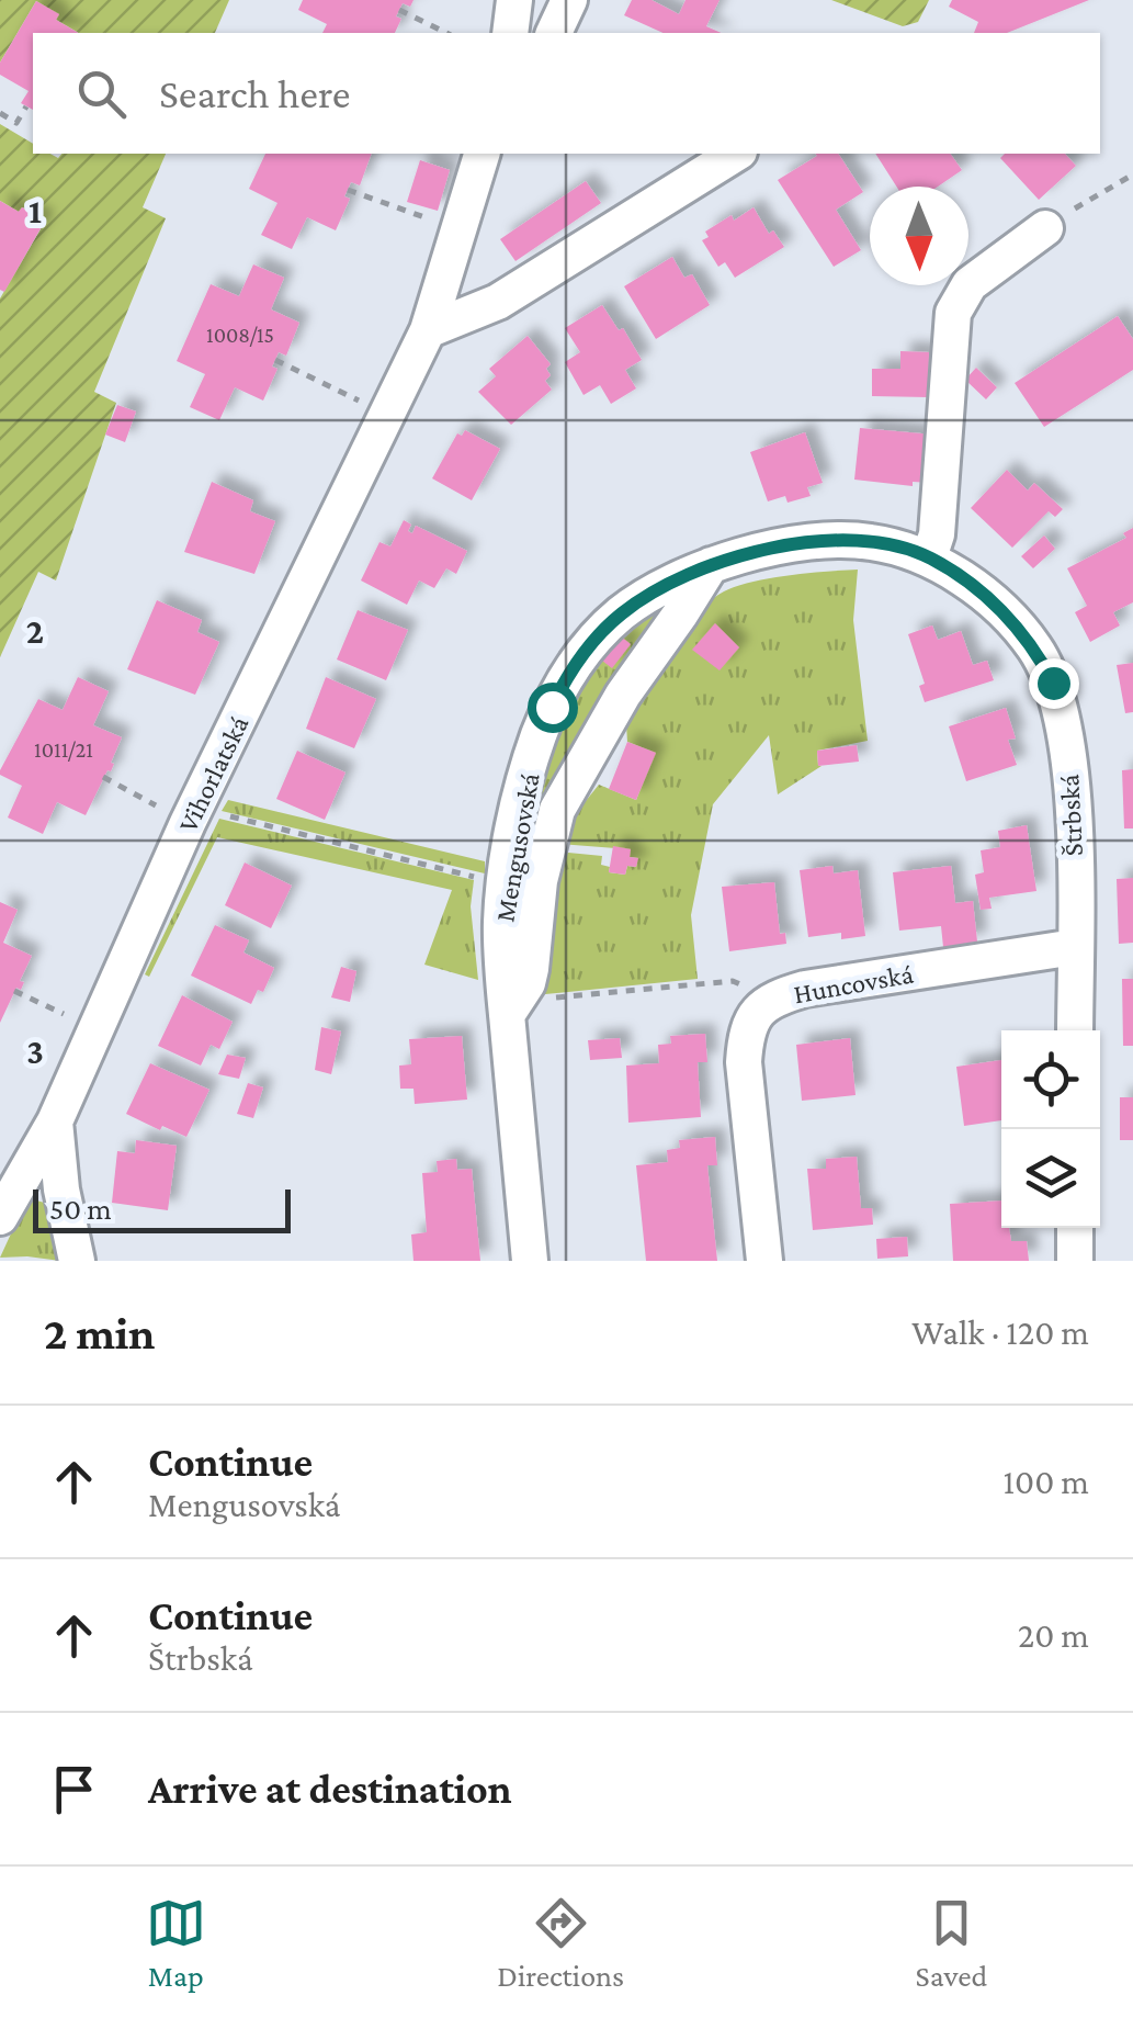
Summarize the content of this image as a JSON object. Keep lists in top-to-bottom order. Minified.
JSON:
{"streets":{"street":["Vihorlatská","Štrbská","Mengusovská","Huncovská"]},"crossings":[["Štrbská","Mengusovská"],["Štrbská","Huncovská"]],"house_numbers":["1008/15","1011/21"],"scale_bar":"50 m","north":"bottom","page":{"search":"Search here","scale":"50 m","heading":["2 min","Walk · 120 m"],"list":[["Continue","Mengusovská","100 m"],["Continue","Štrbská","20 m"],"Arrive at destination"],"nav":["Map","Directions","Saved"]},"grid":{"rows":["1","2","3"]}}
